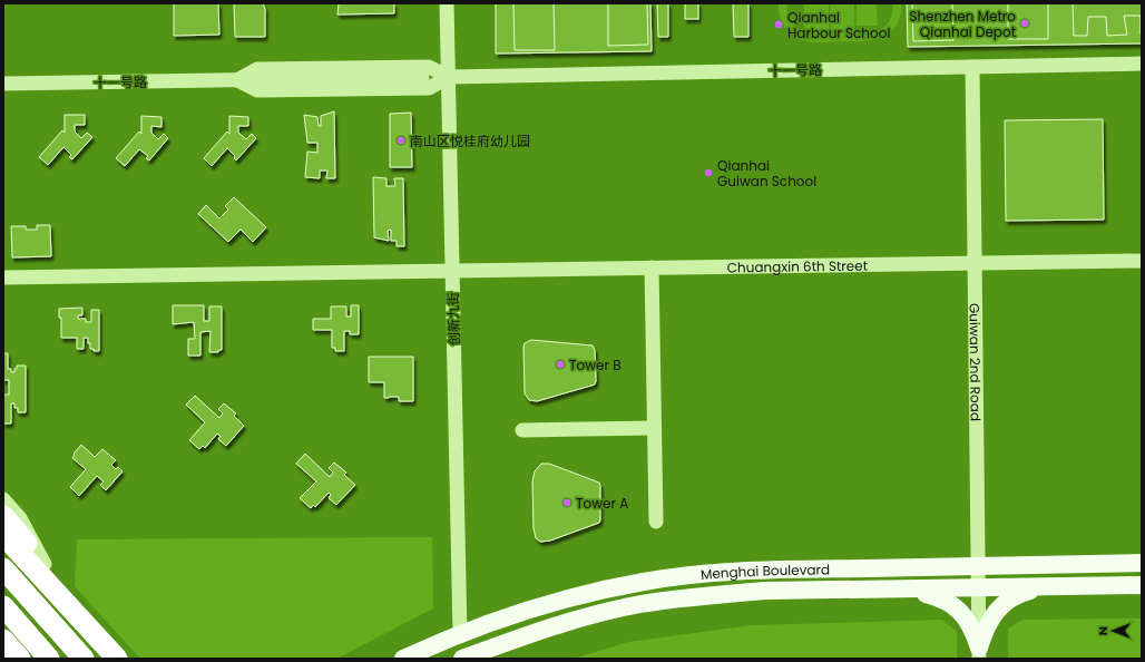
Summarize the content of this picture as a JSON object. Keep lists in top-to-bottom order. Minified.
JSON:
{"streets":{"main road":["Menghai Boulevard"],"street":["十一号路","Chuangxin 6th Street","创新九街","Guiwan 2nd Road"]},"crossings":[["十一号路","创新九街"],["十一号路","Guiwan 2nd Road"],["Chuangxin 6th Street","创新九街"],["Chuangxin 6th Street","Guiwan 2nd Road"],["创新九街","Menghai Boulevard"],["Guiwan 2nd Road","Menghai Boulevard"]],"places":["Shenzhen Metro Qianhai Depot","Qianhai Harbour School","南山区悦桂府幼儿园","Qianhai Guiwan School","Tower B","Tower A"],"north":"left"}
